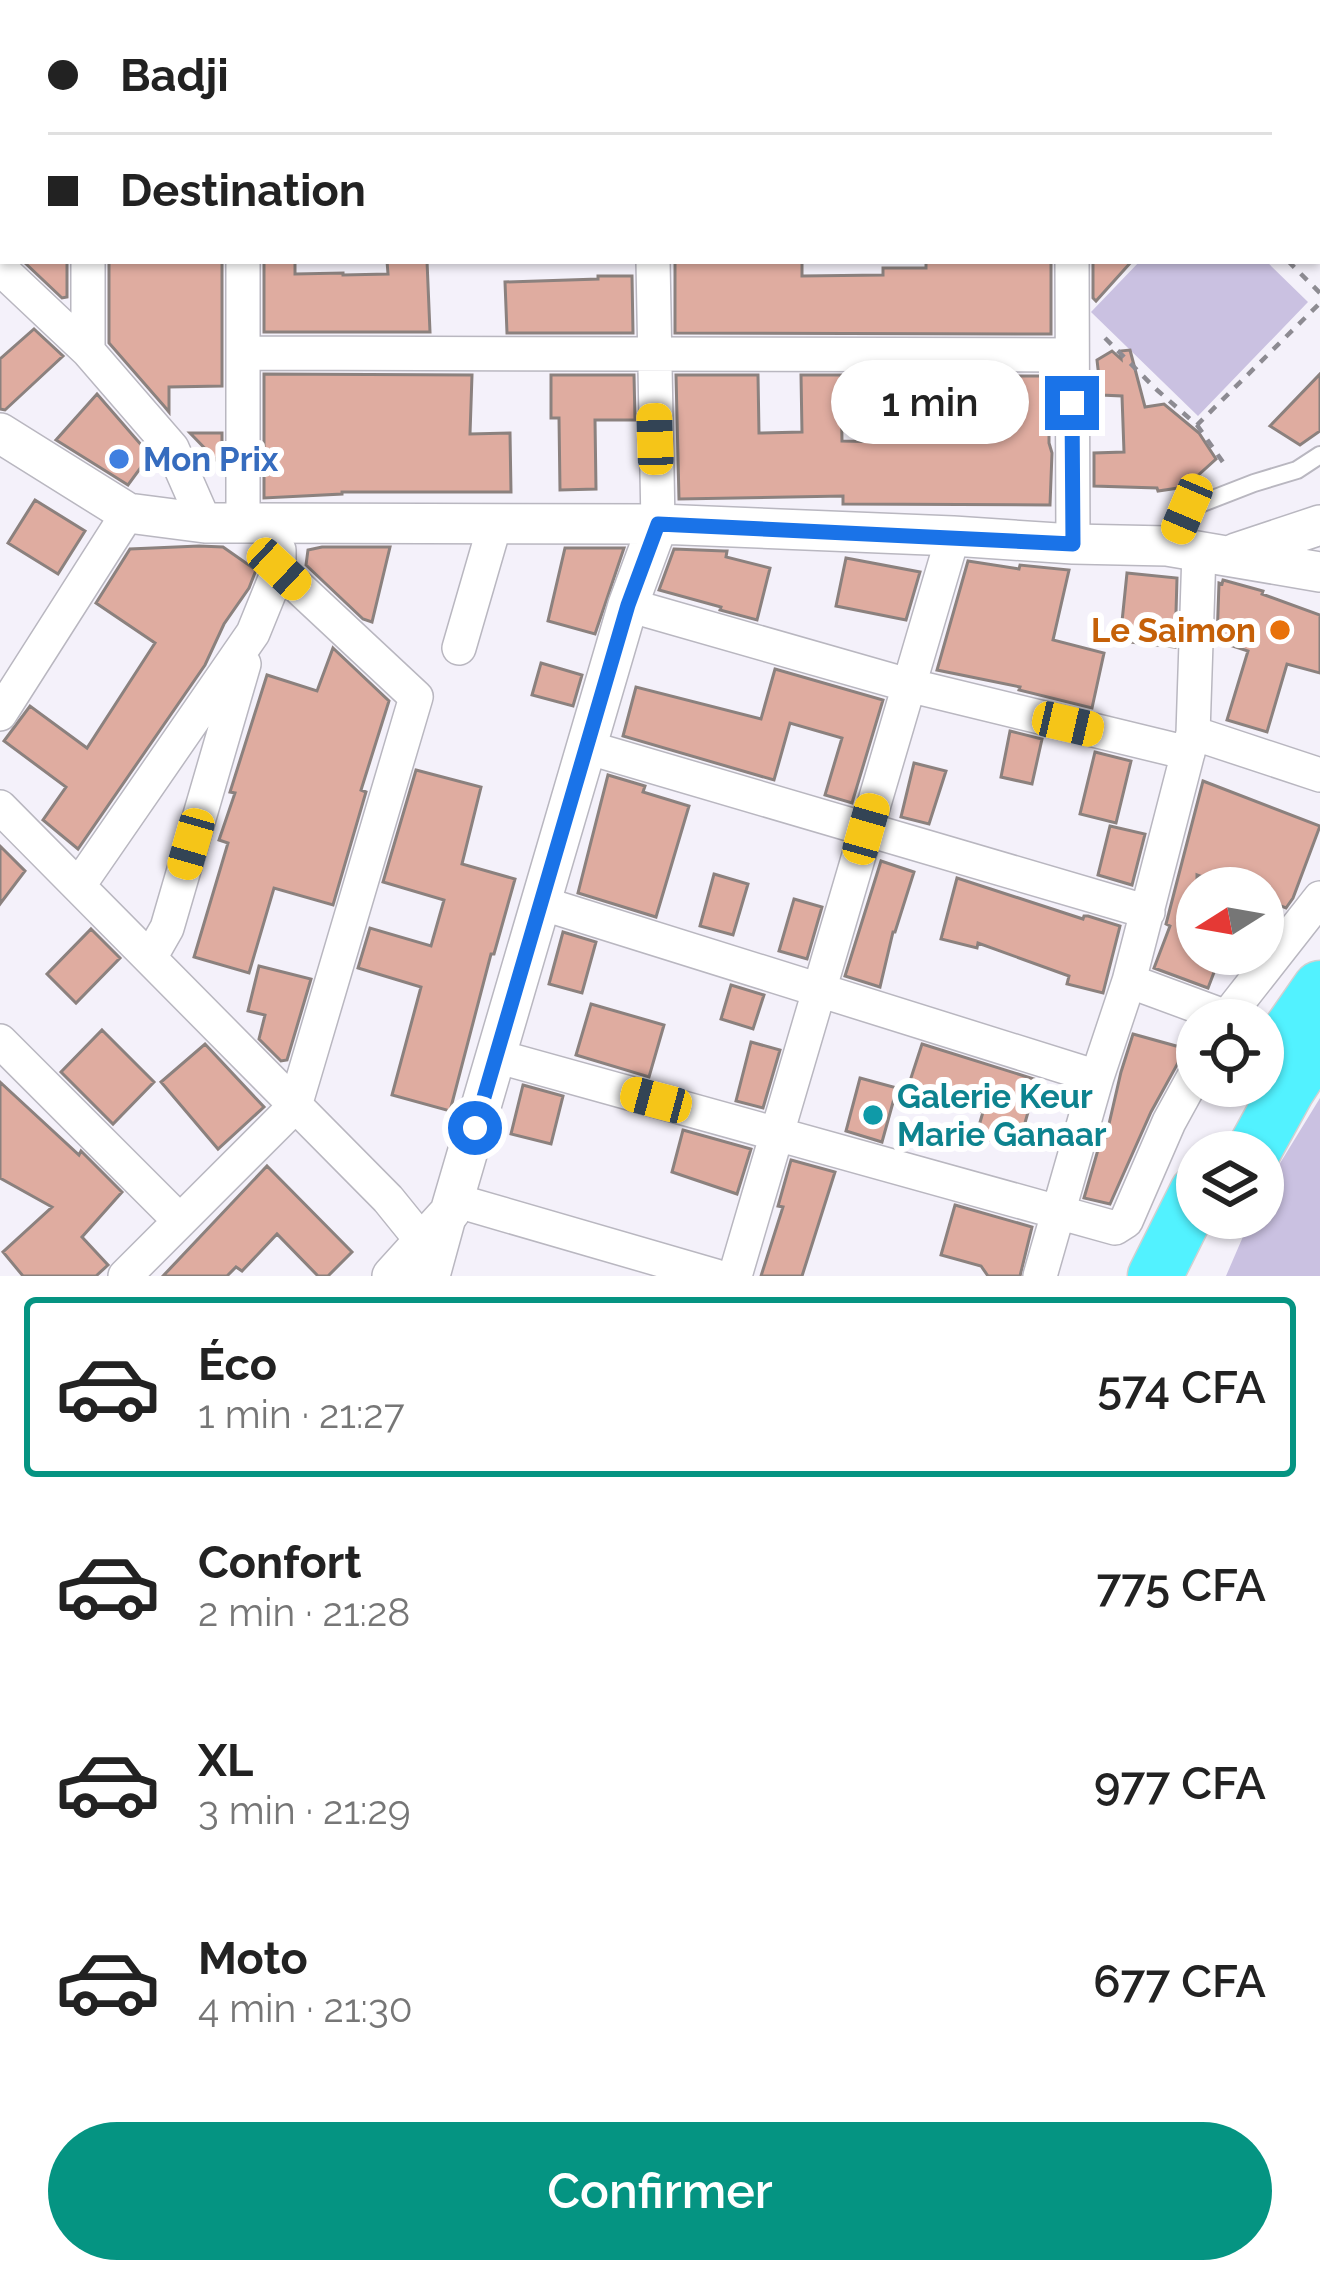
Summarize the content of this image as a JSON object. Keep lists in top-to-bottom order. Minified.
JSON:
{"places":["Mon Prix","Le Saimon","Galerie Keur Marie Ganaar"],"north":"left","page":{"banner":["Badji","Destination"],"bubble":"1 min","list":[{"name":"Éco","note":"1 min · 21:27","value":"574 CFA"},{"name":"Confort","note":"2 min · 21:28","value":"775 CFA"},{"name":"XL","note":"3 min · 21:29","value":"977 CFA"},{"name":"Moto","note":"4 min · 21:30","value":"677 CFA"}],"buttons":"Confirmer"}}
